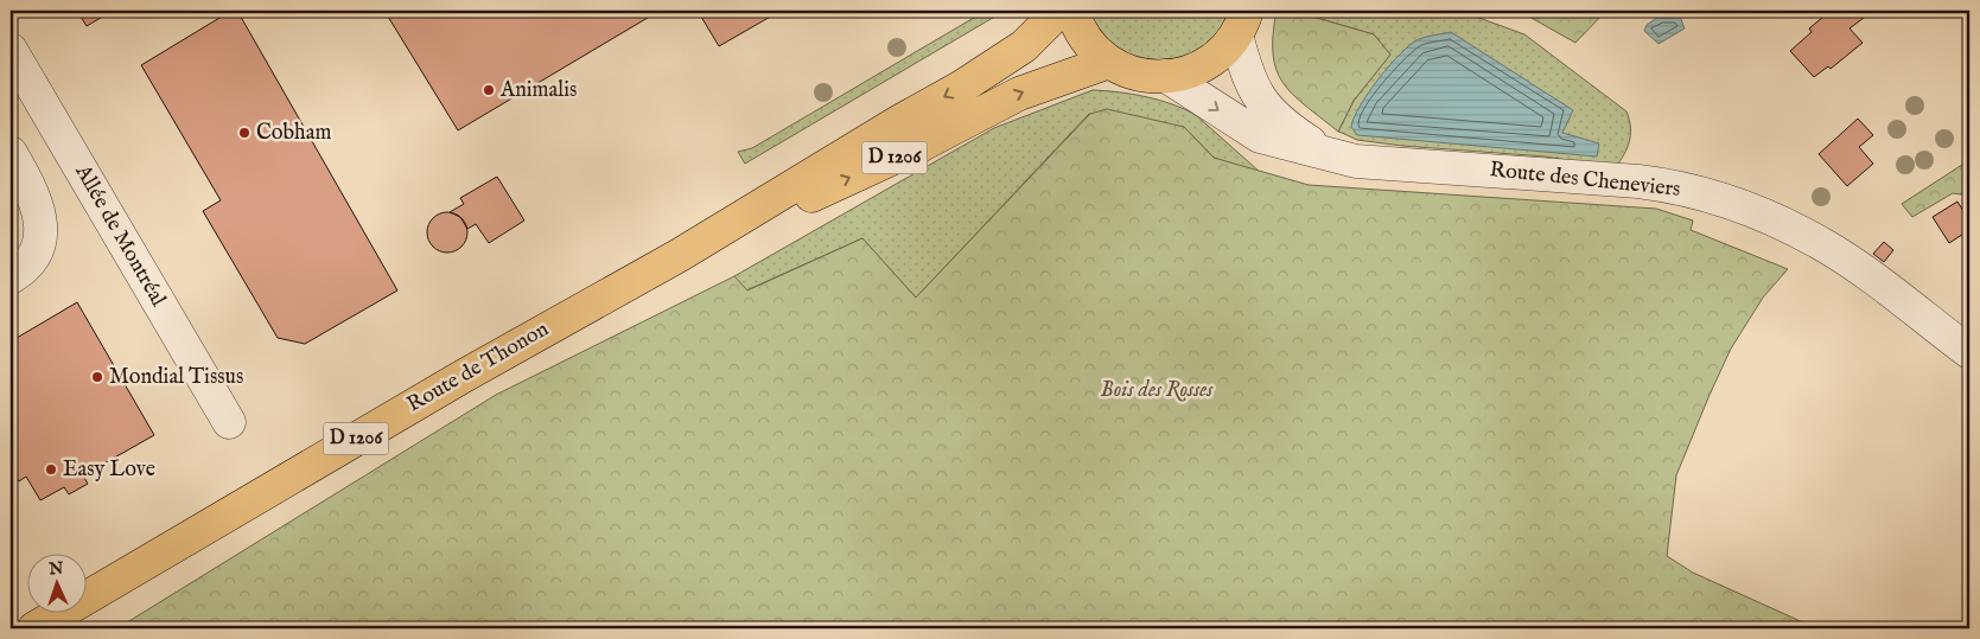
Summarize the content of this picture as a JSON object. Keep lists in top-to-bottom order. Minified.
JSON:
{"streets":{"main road":["D 1206","Route de Thonon"],"street":["Route des Cheneviers","Allée de Montréal"]},"parks":["Bois des Rosses"],"places":["Animalis","Cobham","Mondial Tissus","Easy Love"],"north":"top"}
